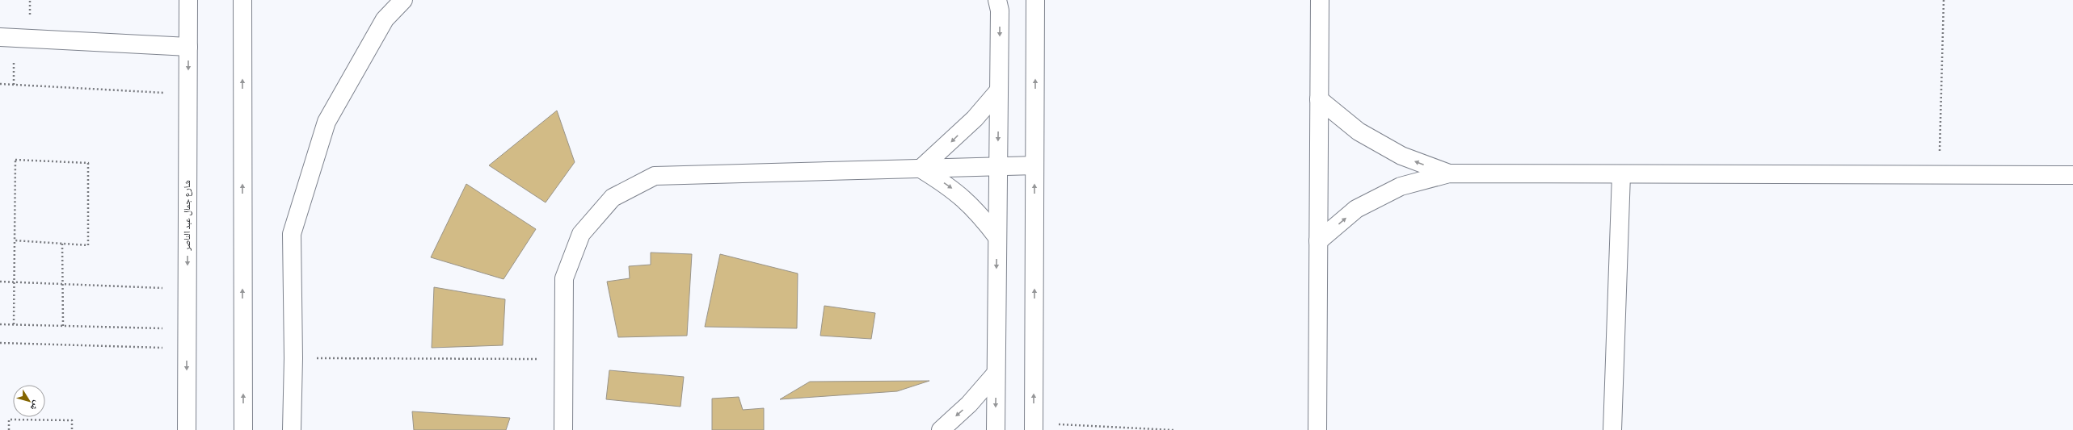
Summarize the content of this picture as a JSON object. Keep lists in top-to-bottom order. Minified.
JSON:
{"streets":{"street":["شارع جمال عبد الناصر"]},"north":"bottom right"}
